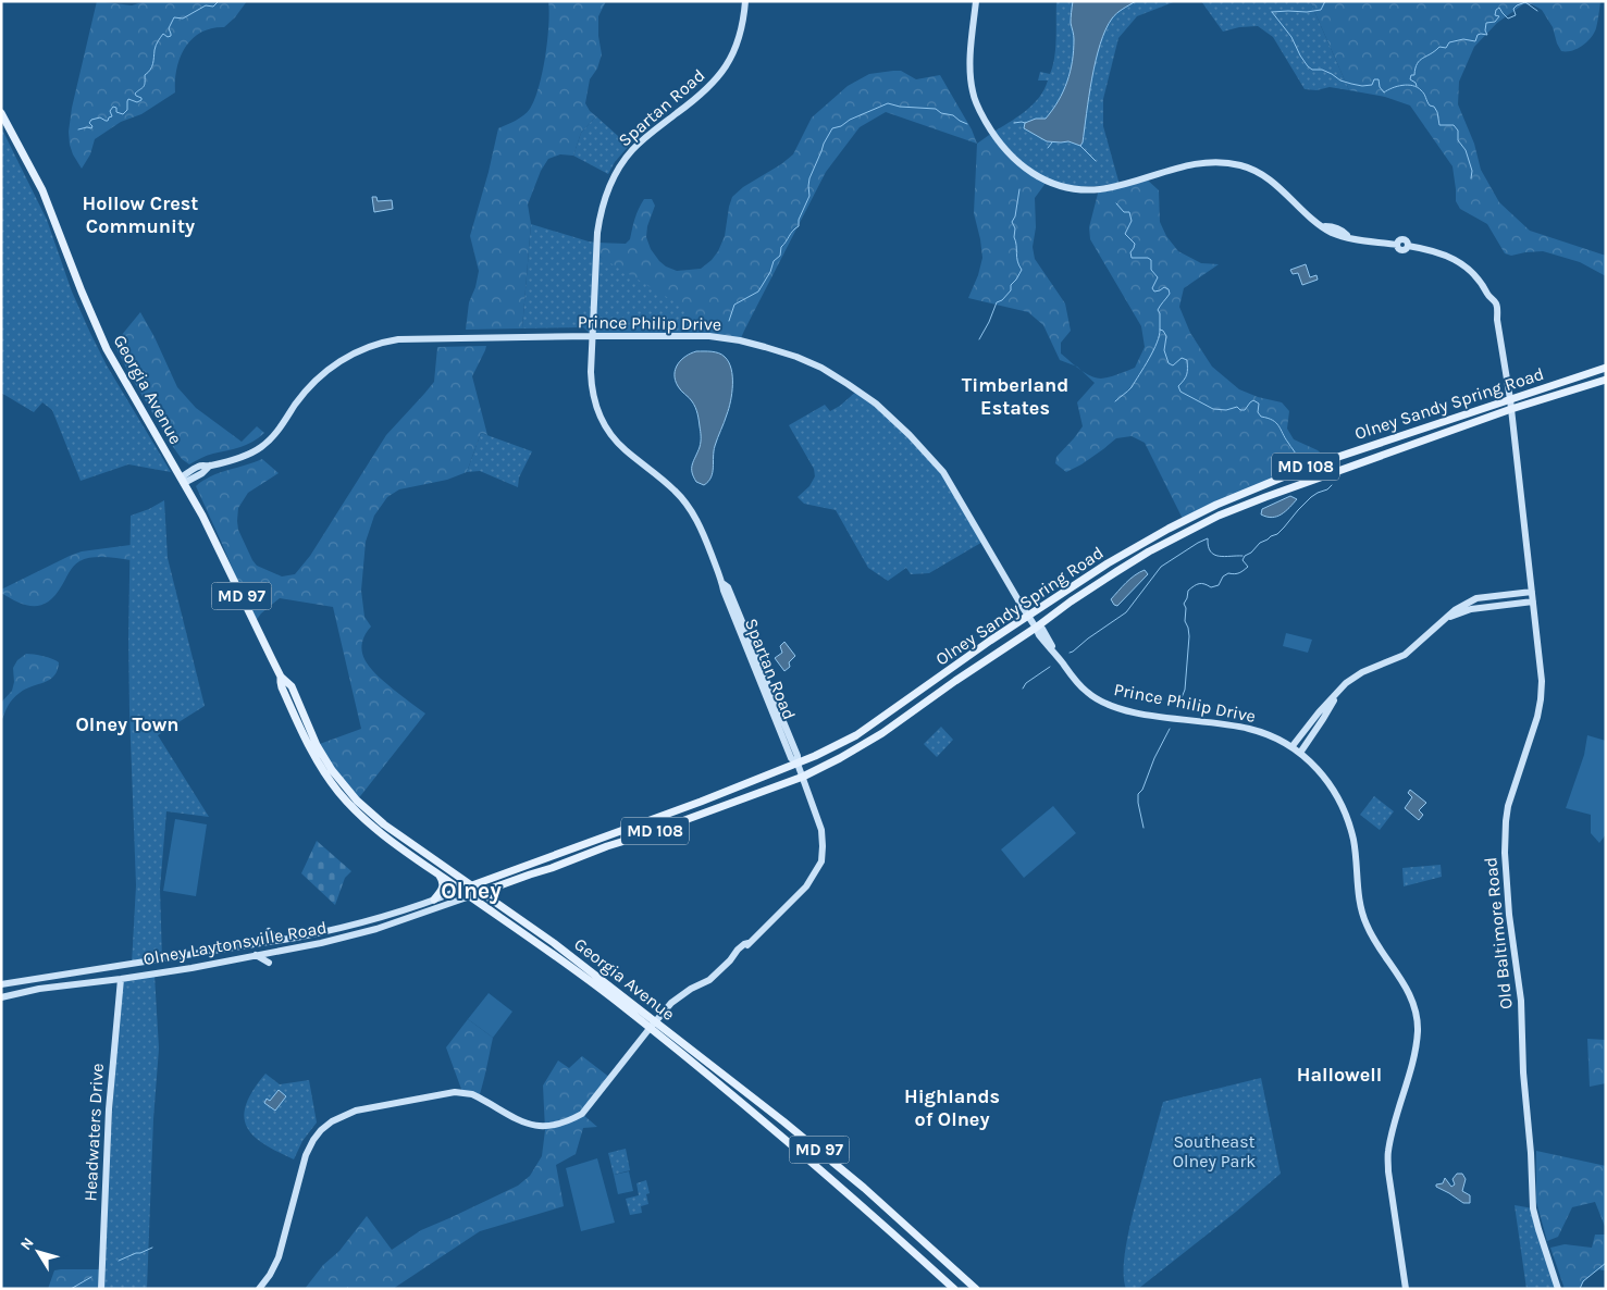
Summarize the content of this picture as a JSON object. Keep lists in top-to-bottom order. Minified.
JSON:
{"streets":{"main road":["Georgia Avenue","Olney Sandy Spring Road","MD 108","MD 97"],"street":["Spartan Road","Prince Philip Drive","Old Baltimore Road","Olney Laytonsville Road","Headwaters Drive"]},"crossings":[["Spartan Road","Prince Philip Drive"],["Spartan Road","Georgia Avenue"],["Spartan Road","Olney Sandy Spring Road"],["Prince Philip Drive","Georgia Avenue"],["Prince Philip Drive","Olney Sandy Spring Road"],["Georgia Avenue","Olney Sandy Spring Road"],["Georgia Avenue","Olney Laytonsville Road"],["Olney Sandy Spring Road","Old Baltimore Road"],["Olney Sandy Spring Road","Olney Laytonsville Road"],["Olney Laytonsville Road","Headwaters Drive"]],"districts":["Hollow Crest Community","Timberland Estates","Olney Town","Olney","Hallowell","Highlands of Olney"],"parks":["Southeast Olney Park"],"north":"top left"}
